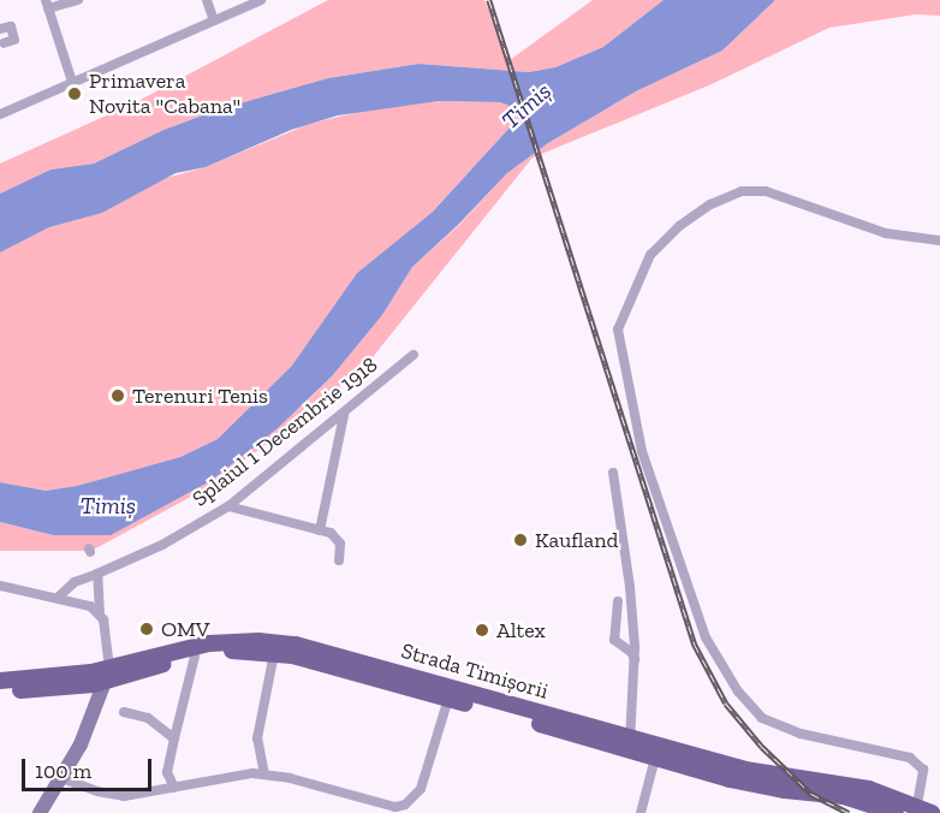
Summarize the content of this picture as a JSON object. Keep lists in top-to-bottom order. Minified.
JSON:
{"streets":{"main road":["Strada Timișorii"],"street":["Splaiul 1 Decembrie 1918"]},"water":["Timiș"],"places":["Primavera Novita \"Cabana\"","Terenuri Tenis","Kaufland","OMV","Altex"],"scale_bar":"100 m"}
